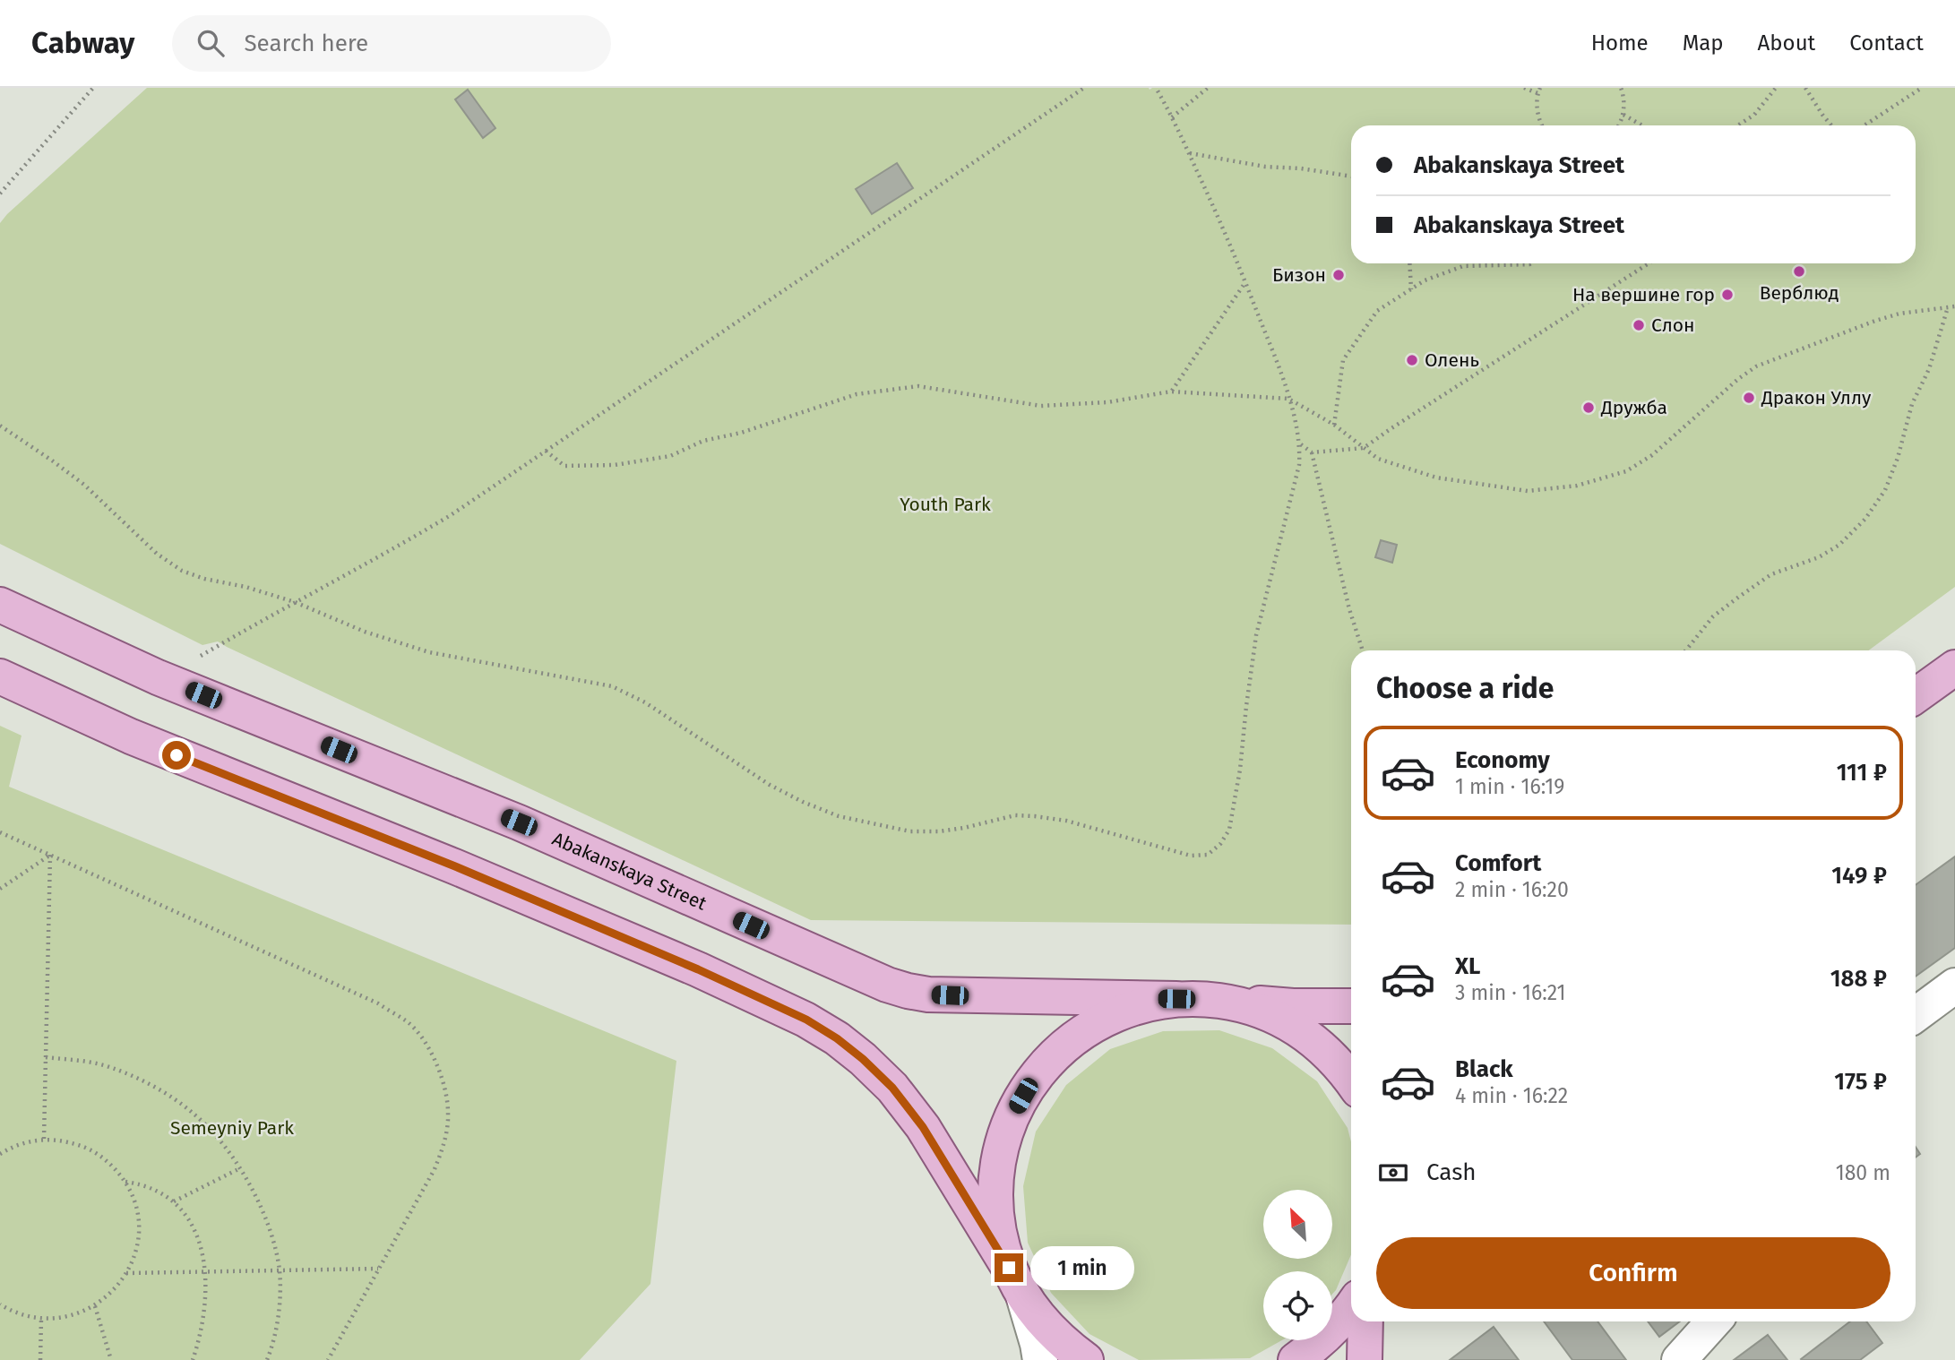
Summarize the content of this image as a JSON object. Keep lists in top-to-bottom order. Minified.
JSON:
{"streets":{"main road":["Abakanskaya Street"]},"parks":["Youth Park","Semeyniy Park"],"places":["Верблюд","Бизон","На вершине гор","Слон","Олень","Дракон Уллу","Дружба"],"north":"top left","page":{"header":"Cabway","search":"Search here","nav":["Home","Map","About","Contact"],"banner":["Abakanskaya Street","Abakanskaya Street"],"heading":"Choose a ride","list":[{"name":"Economy","note":"1 min · 16:19","value":"111 ₽"},{"name":"Comfort","note":"2 min · 16:20","value":"149 ₽"},{"name":"XL","note":"3 min · 16:21","value":"188 ₽"},{"name":"Black","note":"4 min · 16:22","value":"175 ₽"}],"pay":["Cash","180 m"],"buttons":"Confirm","bubble":"1 min"}}
